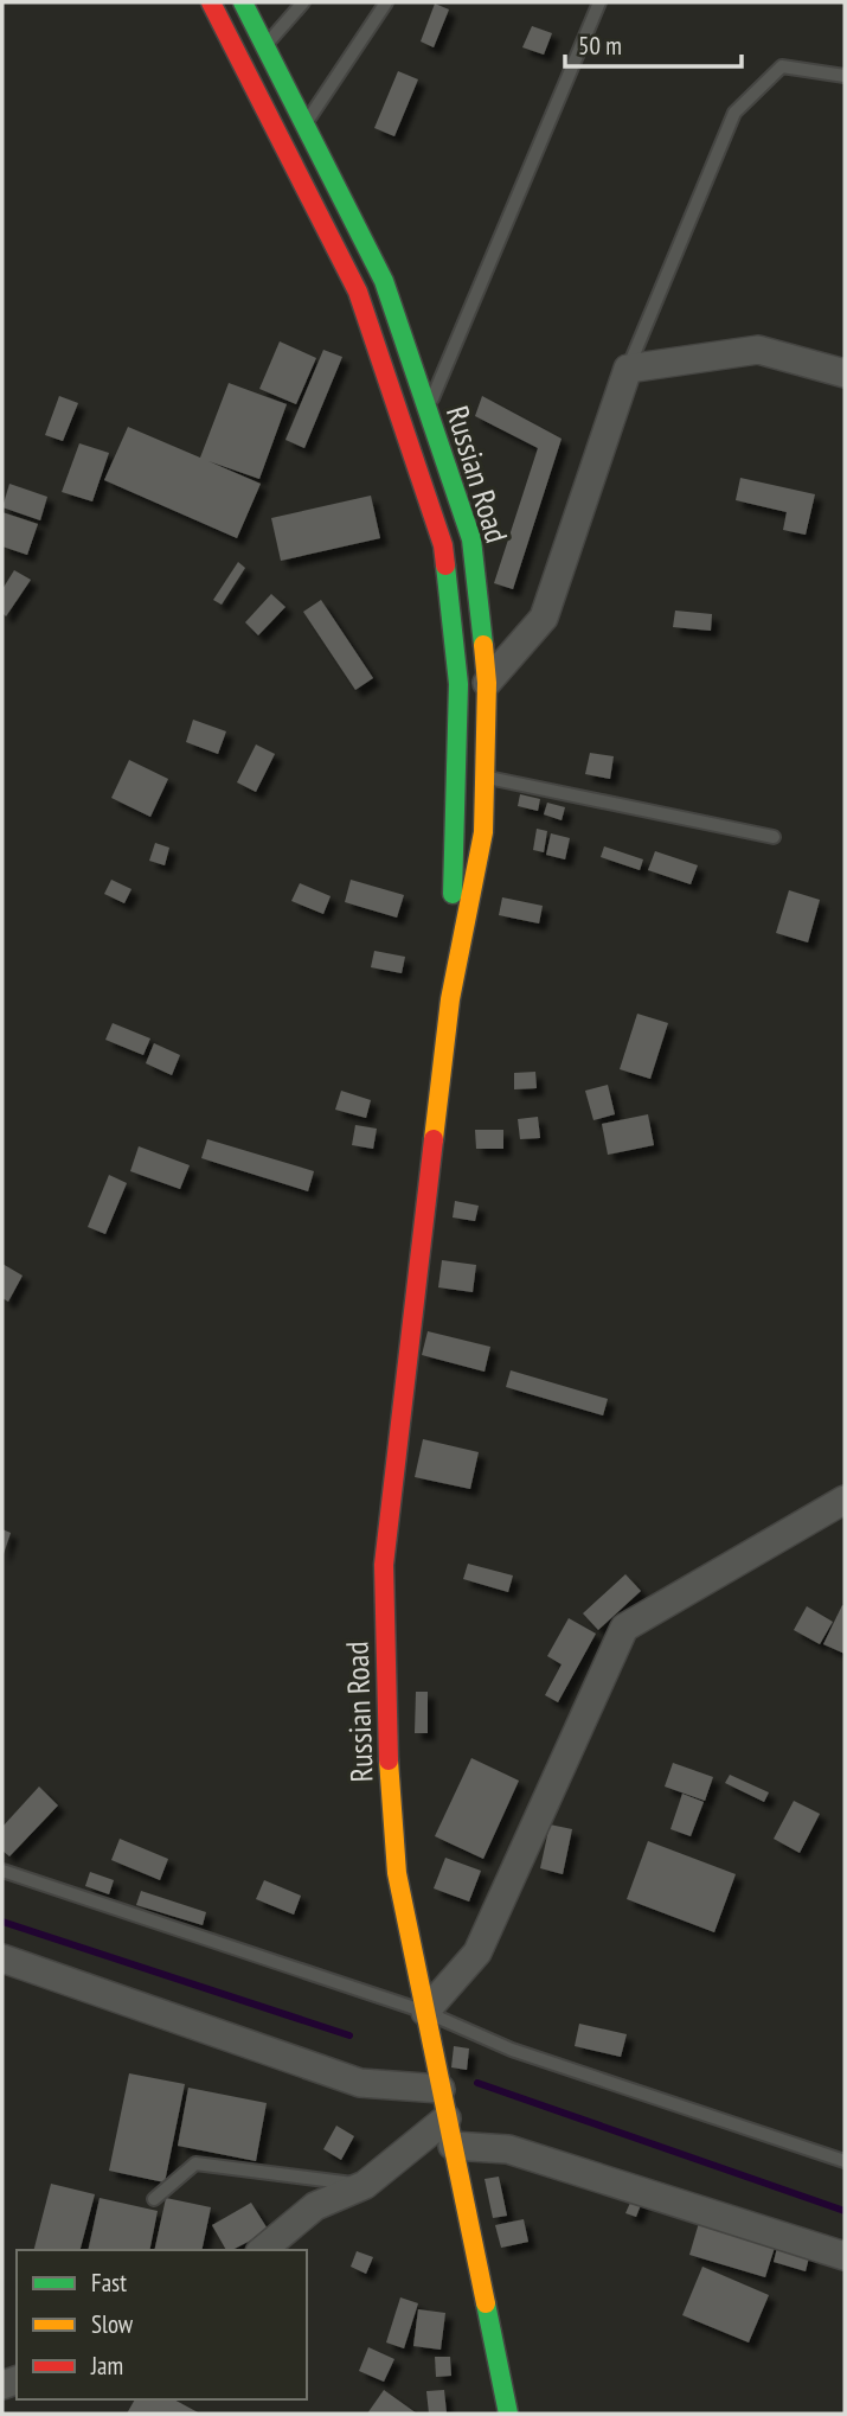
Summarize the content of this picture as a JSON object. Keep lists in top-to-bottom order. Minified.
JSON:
{"streets":{"main road":["Russian Road"]},"legend":["Fast","Slow","Jam"],"scale_bar":"50 m"}
